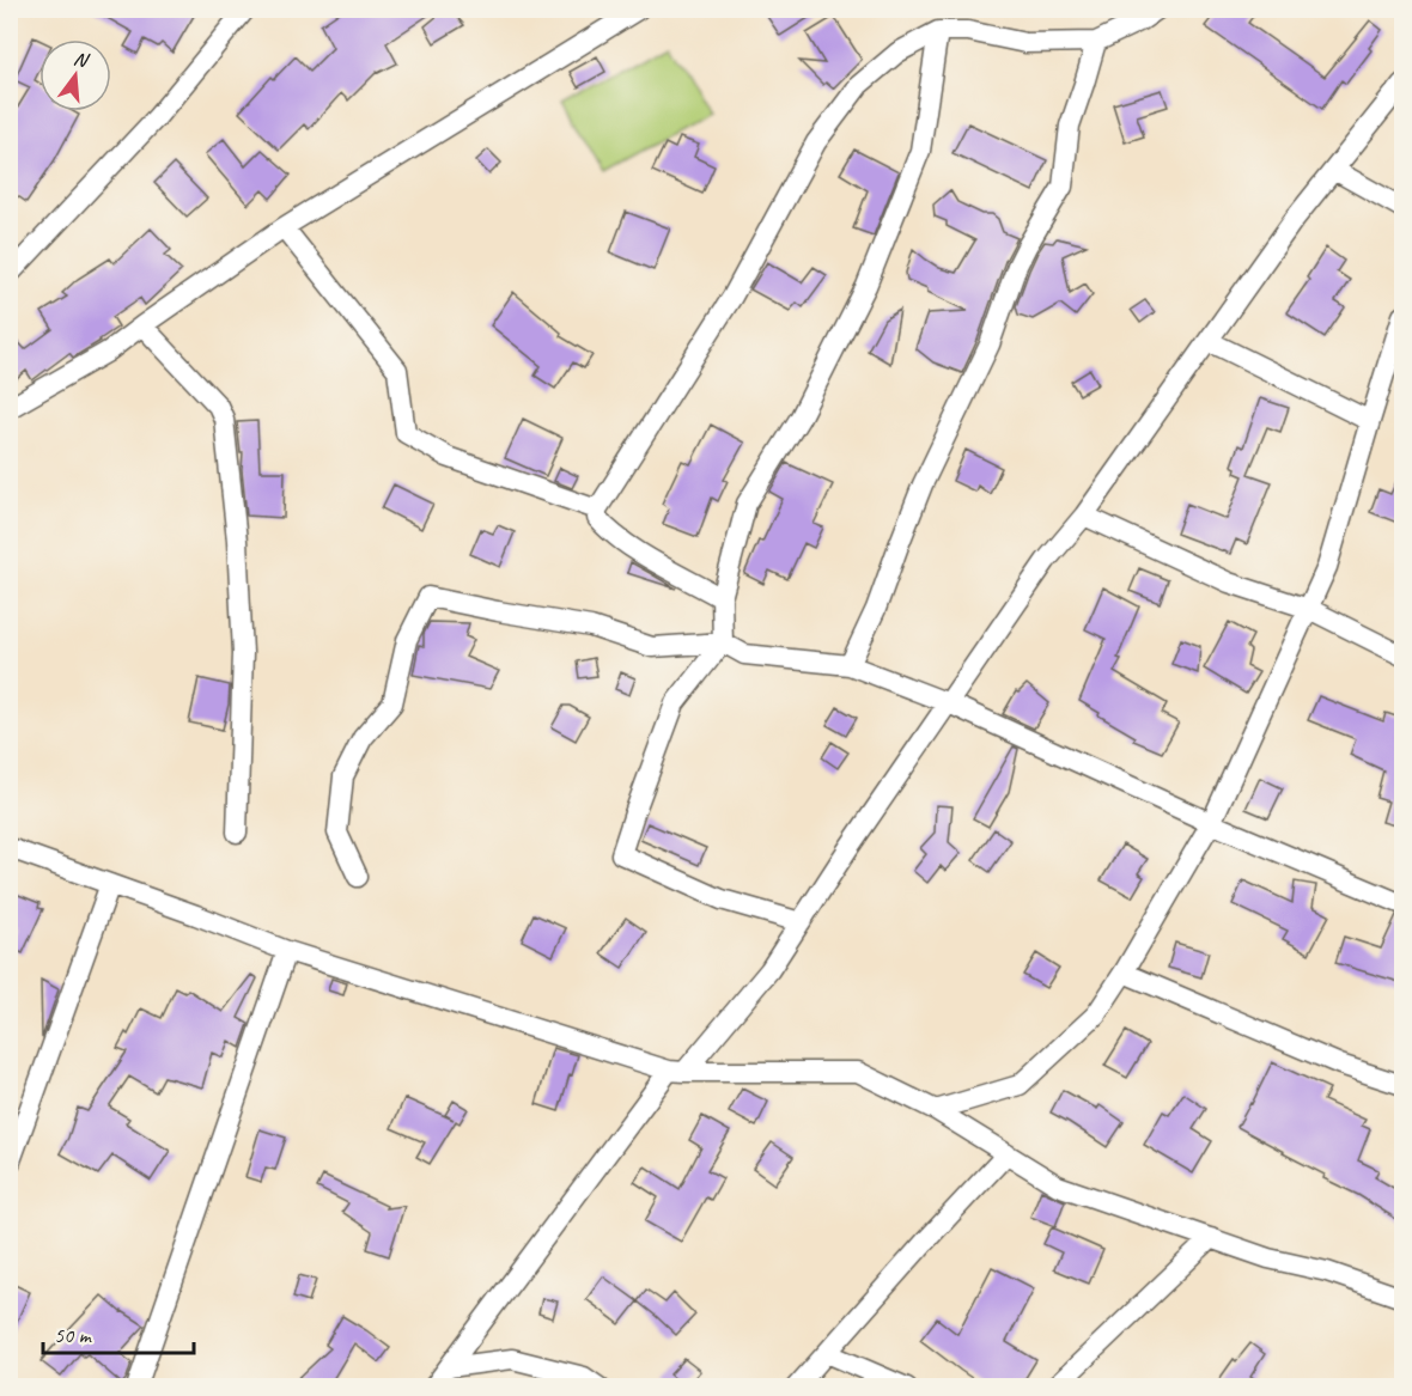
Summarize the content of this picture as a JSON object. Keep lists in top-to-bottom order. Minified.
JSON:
{"scale_bar":"50 m","north":"top"}
